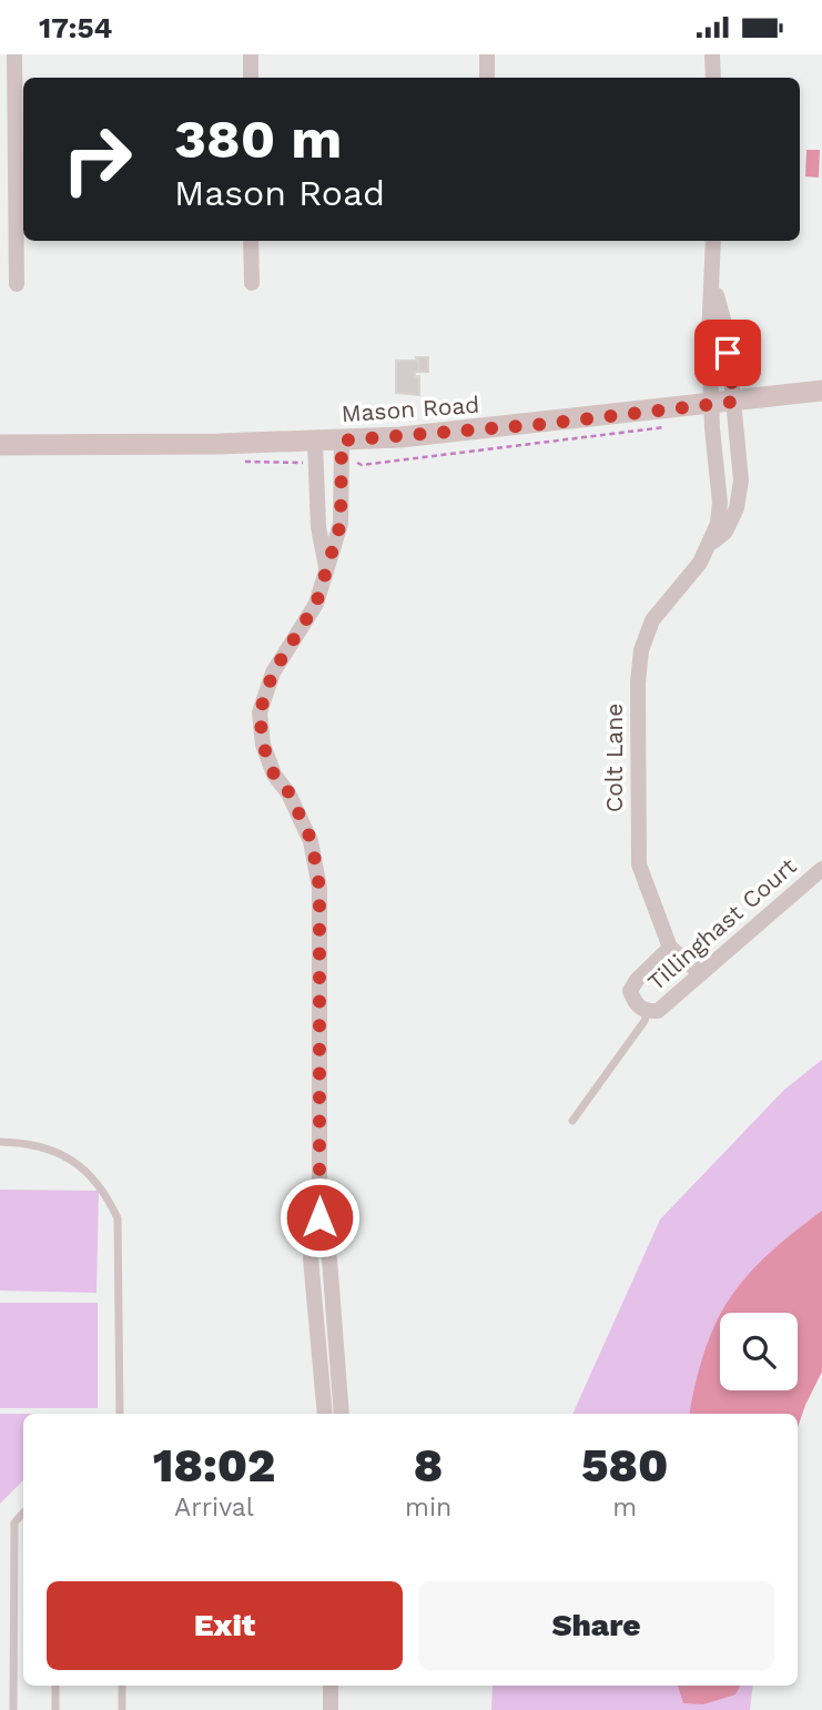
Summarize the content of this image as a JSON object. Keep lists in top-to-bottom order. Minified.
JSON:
{"streets":{"main road":["Mason Road"],"street":["Colt Lane","Tillinghast Court"]},"crossings":[["Mason Road","Colt Lane"],["Colt Lane","Tillinghast Court"]],"page":{"status":"17:54","turn":["380 m","Mason Road"],"eta":["18:02","Arrival","8","min","580","m"],"buttons":["Exit","Share"]}}
